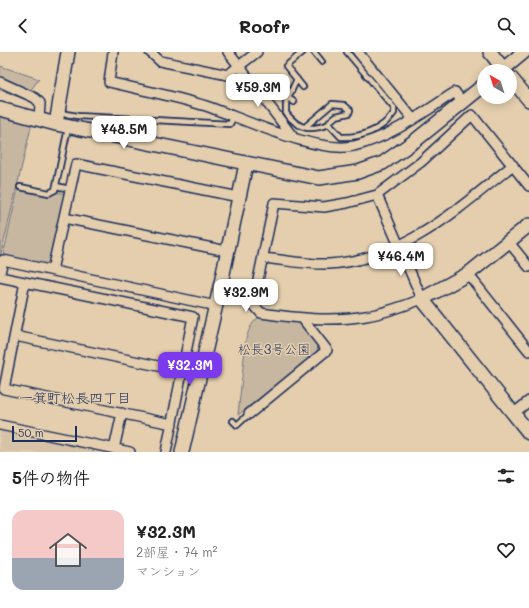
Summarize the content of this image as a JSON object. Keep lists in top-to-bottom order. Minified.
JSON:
{"districts":["一箕町松長四丁目"],"parks":["松長3号公園"],"scale_bar":"50 m","north":"top left","page":{"header":"Roofr","price":["¥59.3M","¥48.5M","¥46.4M","¥32.9M","¥32.3M"],"scale":"50 m","heading":"5件の物件","list":[{"name":"¥32.3M","note":"2部屋 · 74 m² · マンション"}]}}
